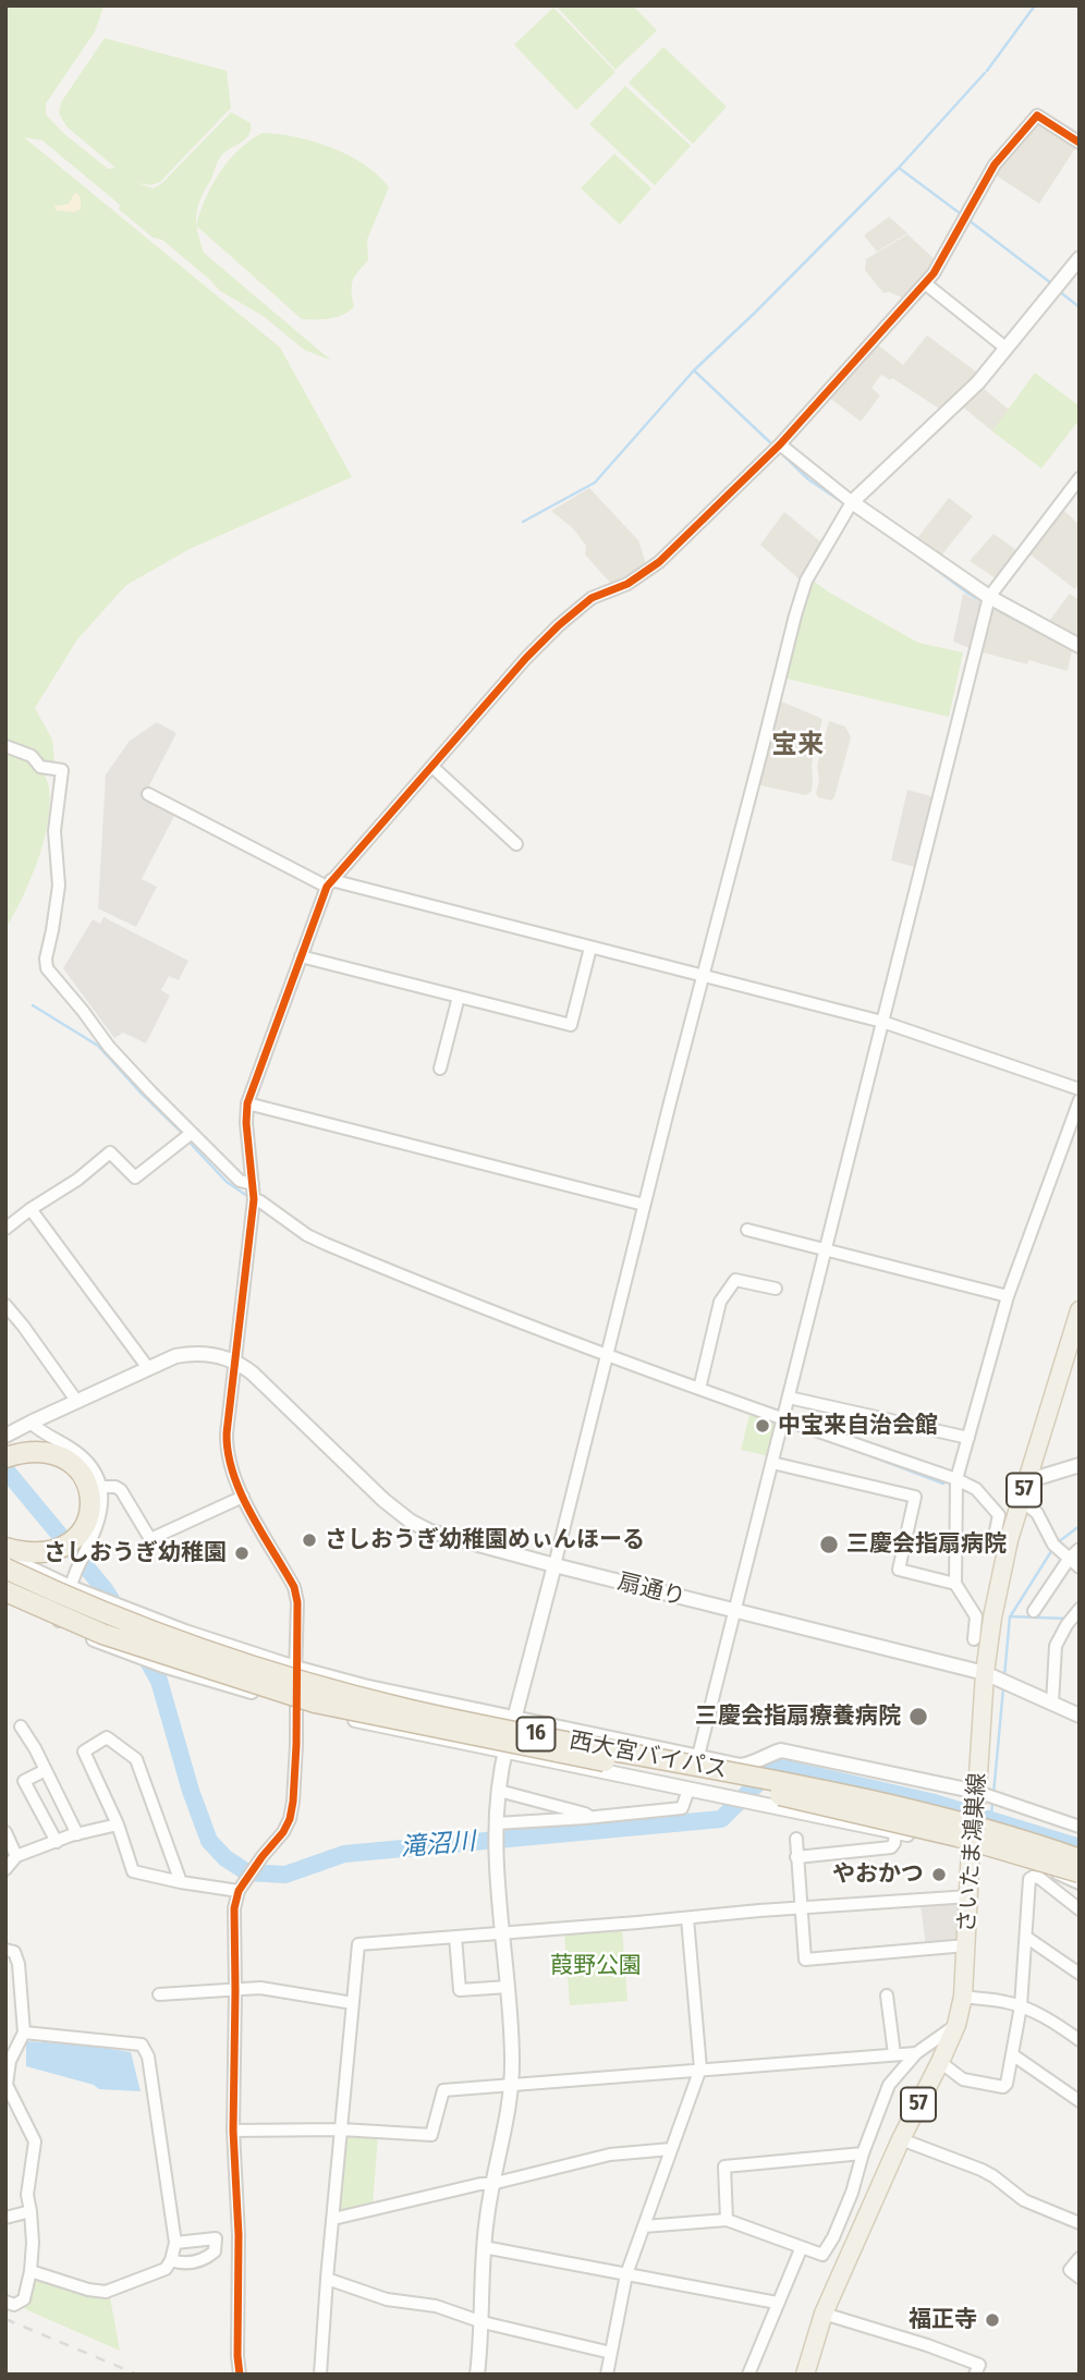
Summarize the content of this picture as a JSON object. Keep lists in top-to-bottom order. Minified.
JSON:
{"streets":{"highway":["16","西大宮バイパス"],"main road":["57","さいたま鴻巣線"],"street":["扇通り"]},"crossings":[["扇通り","さいたま鴻巣線"]],"districts":["宝来"],"water":["滝沼川"],"parks":["葭野公園"],"places":["中宝来自治会館","さしおうぎ幼稚園めぃんほーる","三慶会指扇病院","さしおうぎ幼稚園","三慶会指扇療養病院","やおかつ","福正寺"]}
